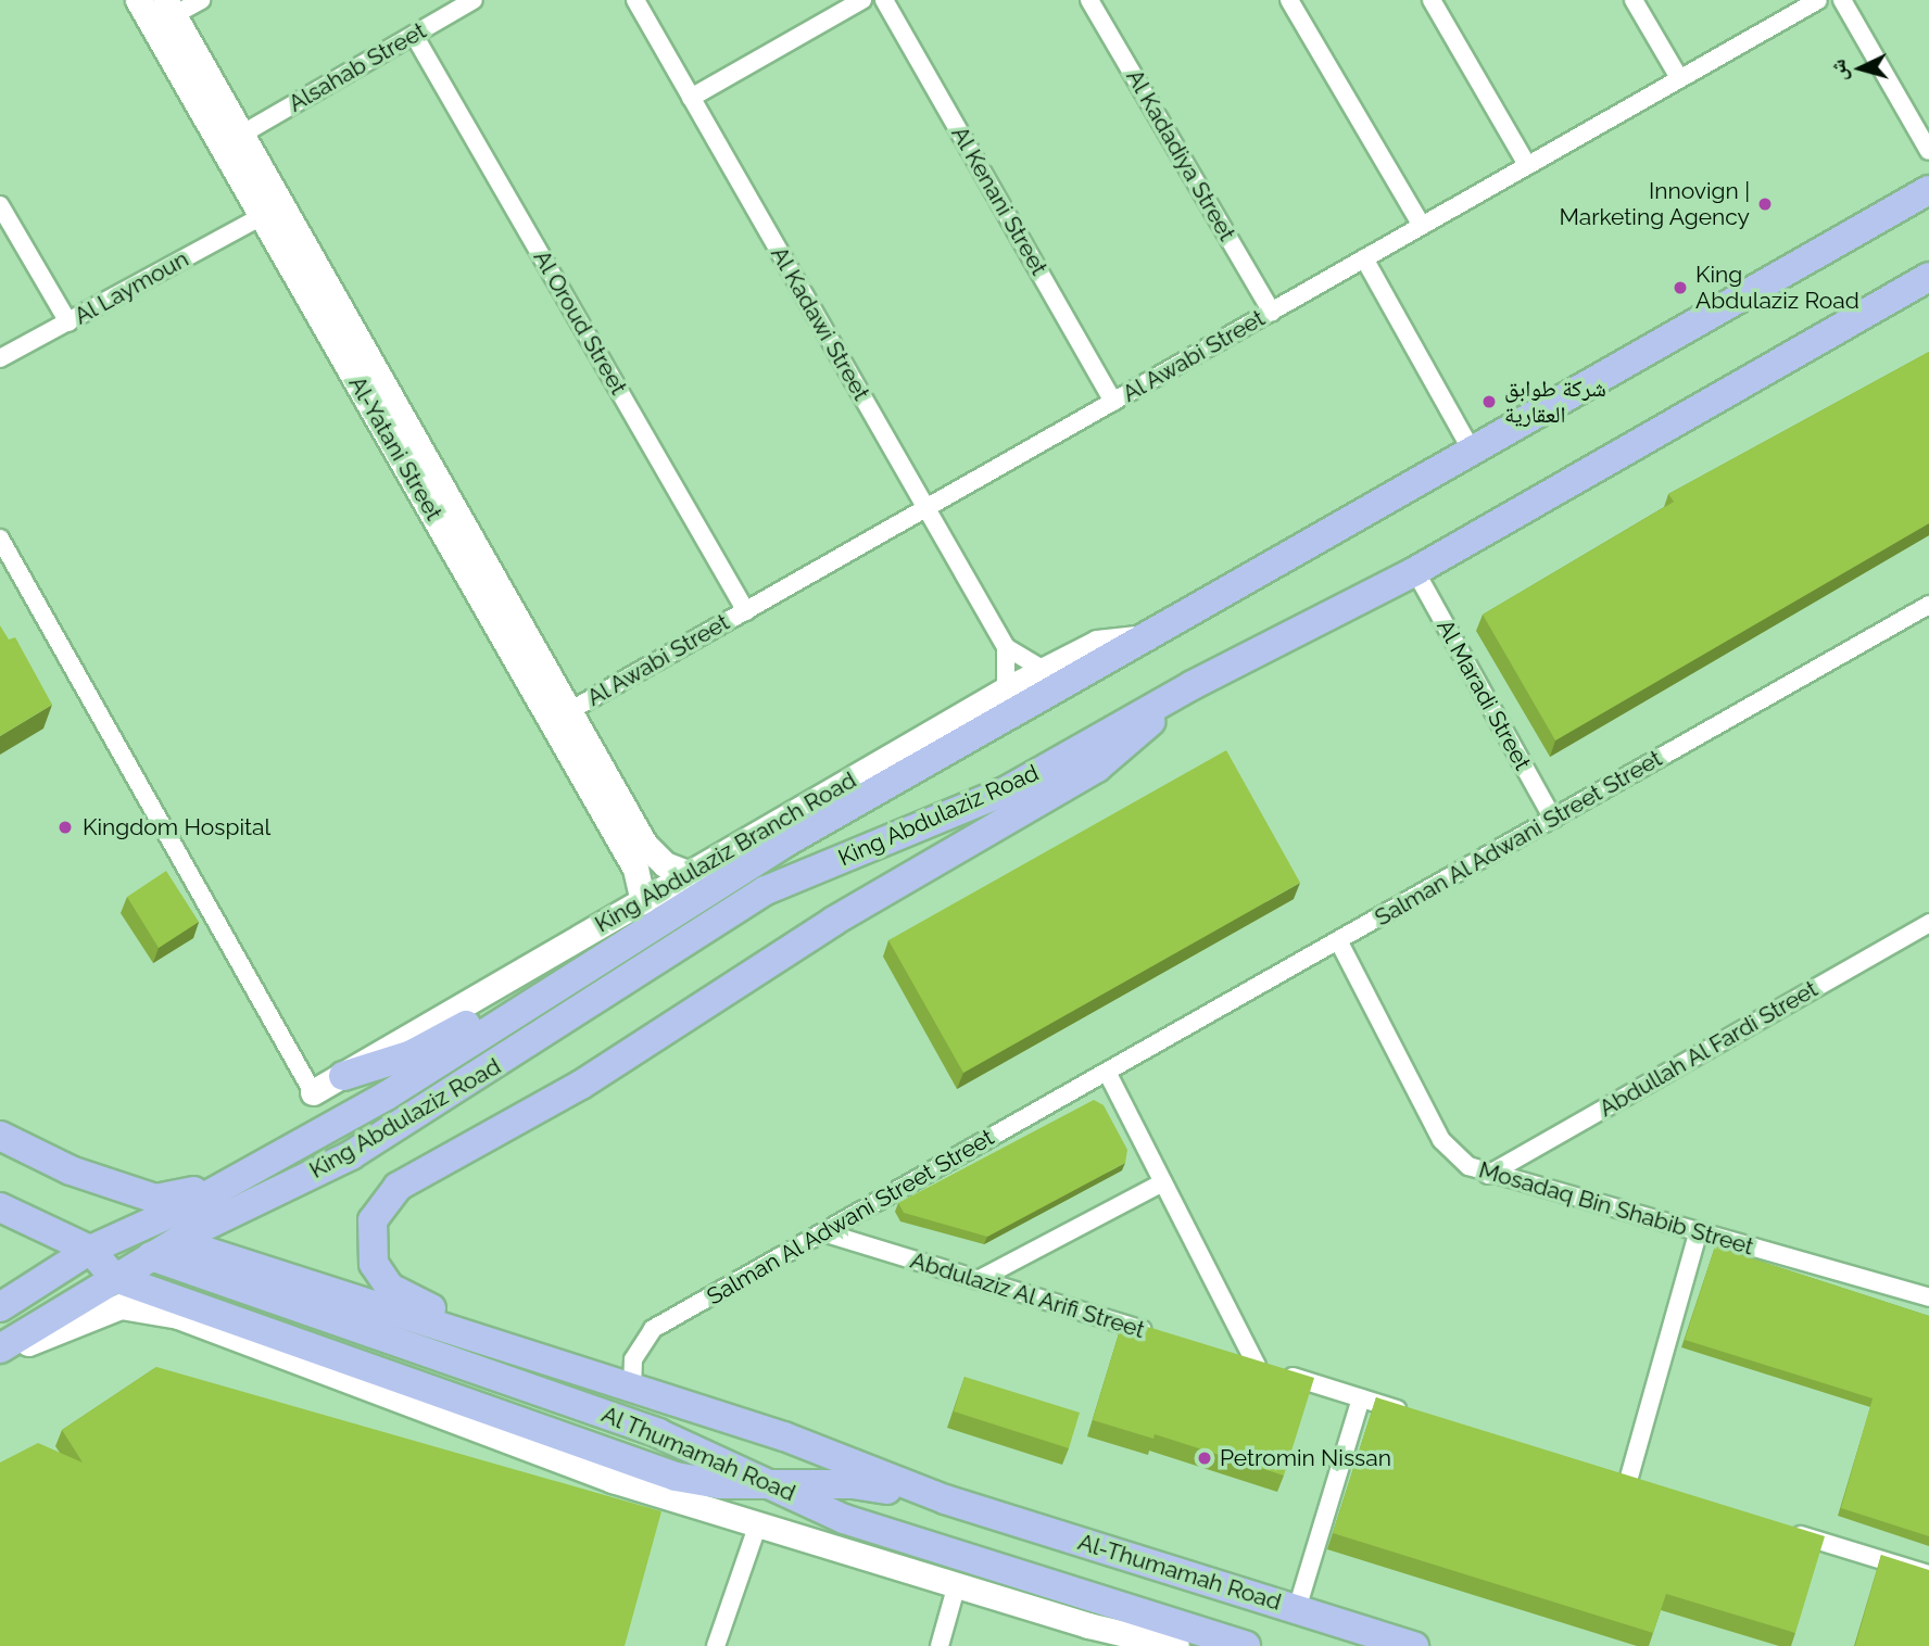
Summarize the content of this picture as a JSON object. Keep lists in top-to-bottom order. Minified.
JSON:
{"streets":{"main road":["King Abdulaziz Road","Al Thumamah Road","Al-Thumamah Road"],"street":["Alsahab Street","Al Kadadiya Street","Al Kenani Street","Al Laymoun","Al Oroud Street","Al Kadawi Street","Al Awabi Street","Al-Yatani Street","Al Maradi Street","Salman Al Adwani Street Street","King Abdulaziz Branch Road","Abdullah Al Fardi Street","Mosadaq Bin Shabib Street","Abdulaziz Al Arifi Street"]},"crossings":[["Alsahab Street","Al Oroud Street"],["Alsahab Street","Al-Yatani Street"],["Al Kadadiya Street","Al Awabi Street"],["Al Kenani Street","Al Awabi Street"],["Al Laymoun","Al-Yatani Street"],["Al Oroud Street","Al Awabi Street"],["Al Kadawi Street","Al Awabi Street"],["Al Kadawi Street","King Abdulaziz Branch Road"],["Al Awabi Street","Al-Yatani Street"],["Al-Yatani Street","King Abdulaziz Branch Road"],["Al Maradi Street","King Abdulaziz Road"],["Al Maradi Street","Salman Al Adwani Street Street"],["King Abdulaziz Road","King Abdulaziz Branch Road"],["King Abdulaziz Road","Al Thumamah Road"],["Salman Al Adwani Street Street","Mosadaq Bin Shabib Street"],["Salman Al Adwani Street Street","Abdulaziz Al Arifi Street"],["Salman Al Adwani Street Street","Al Thumamah Road"],["Abdullah Al Fardi Street","Mosadaq Bin Shabib Street"],["Al Thumamah Road","Al-Thumamah Road"]],"places":["Innovign | Marketing Agency","King Abdulaziz Road","شركة طوابق العقارية","Kingdom Hospital","Petromin Nissan"],"north":"left"}
